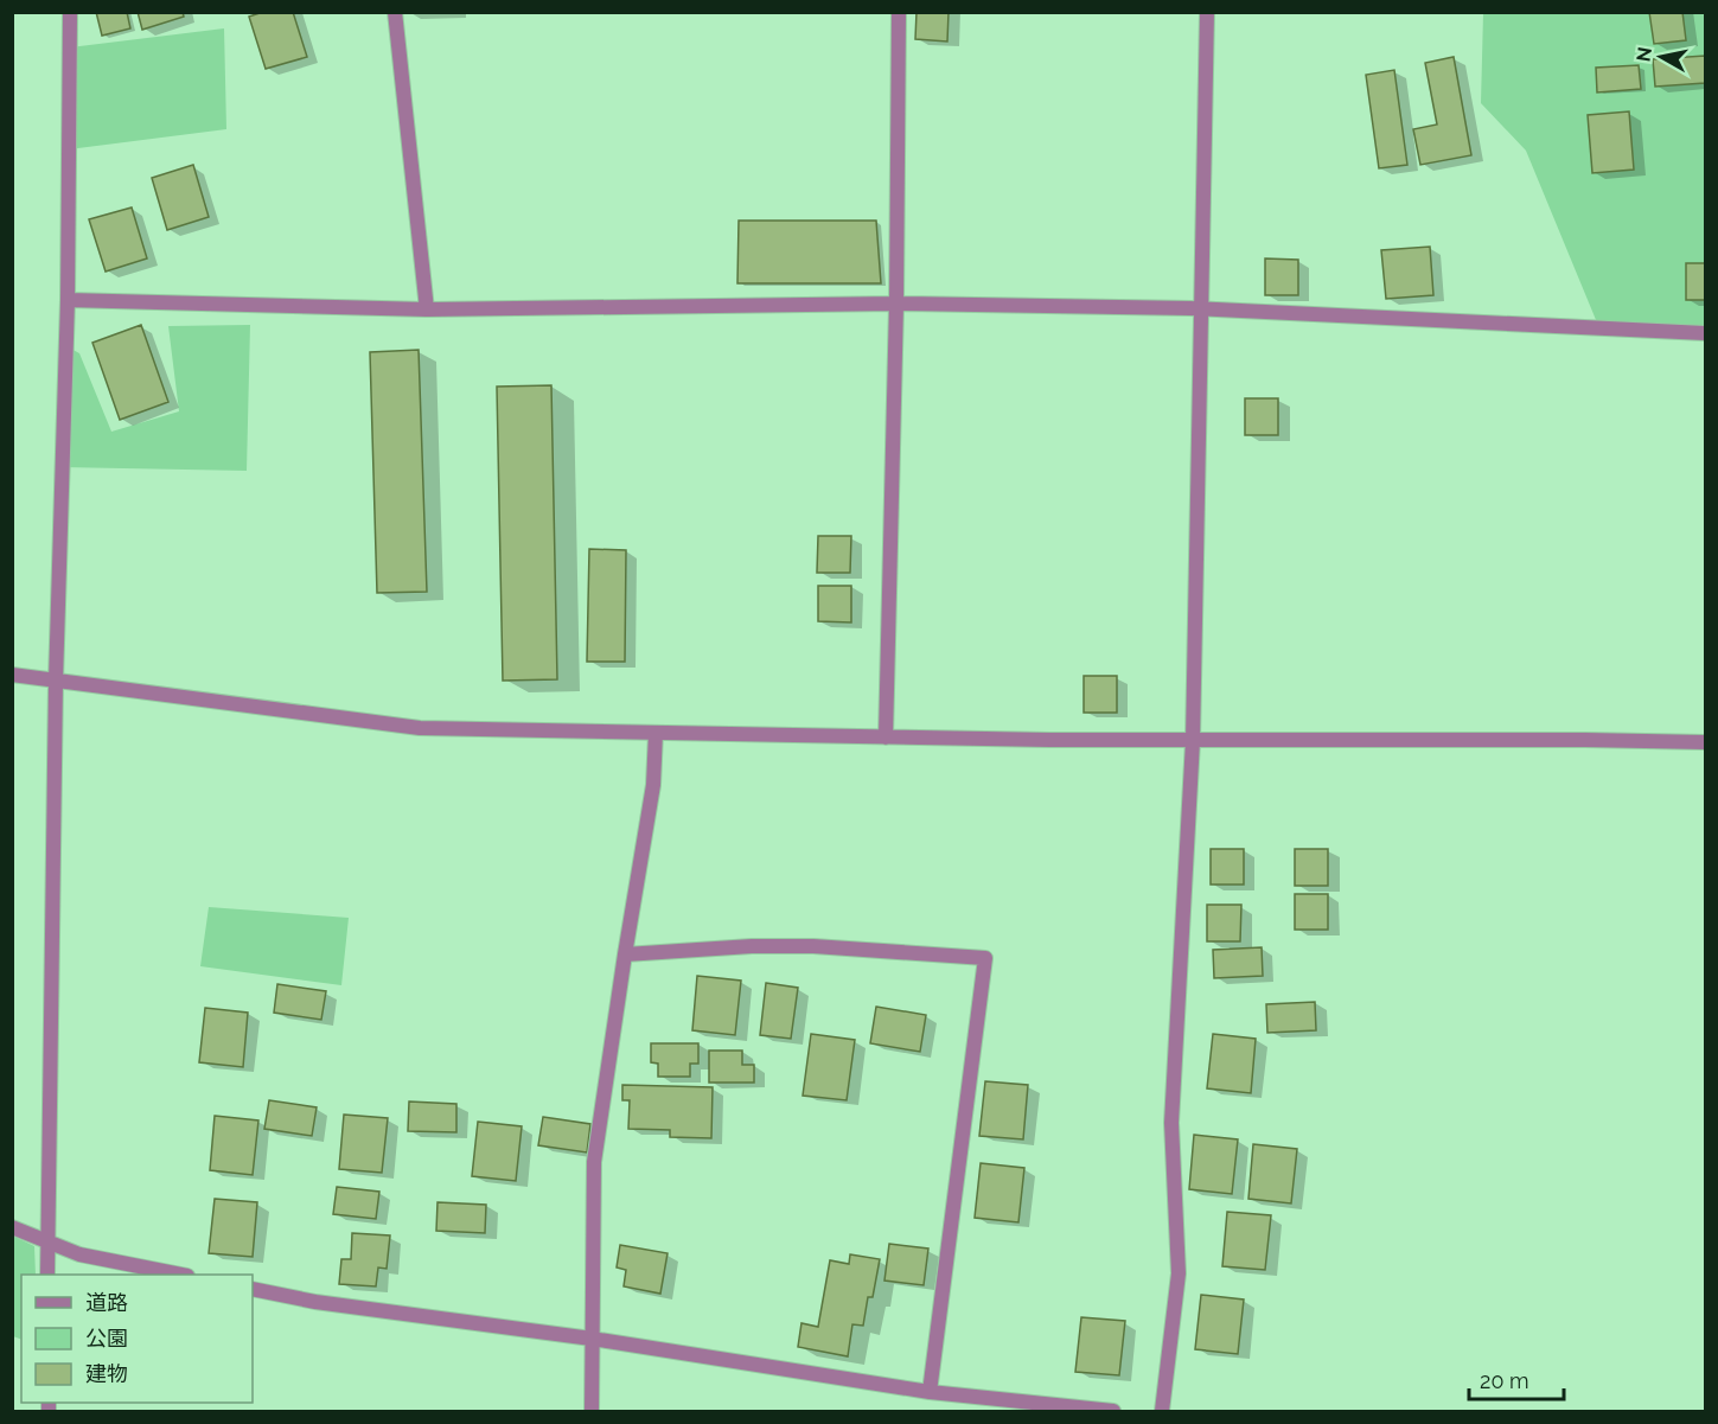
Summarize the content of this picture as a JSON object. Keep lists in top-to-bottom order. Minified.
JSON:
{"legend":["道路","公園","建物"],"scale_bar":"20 m","north":"left"}
